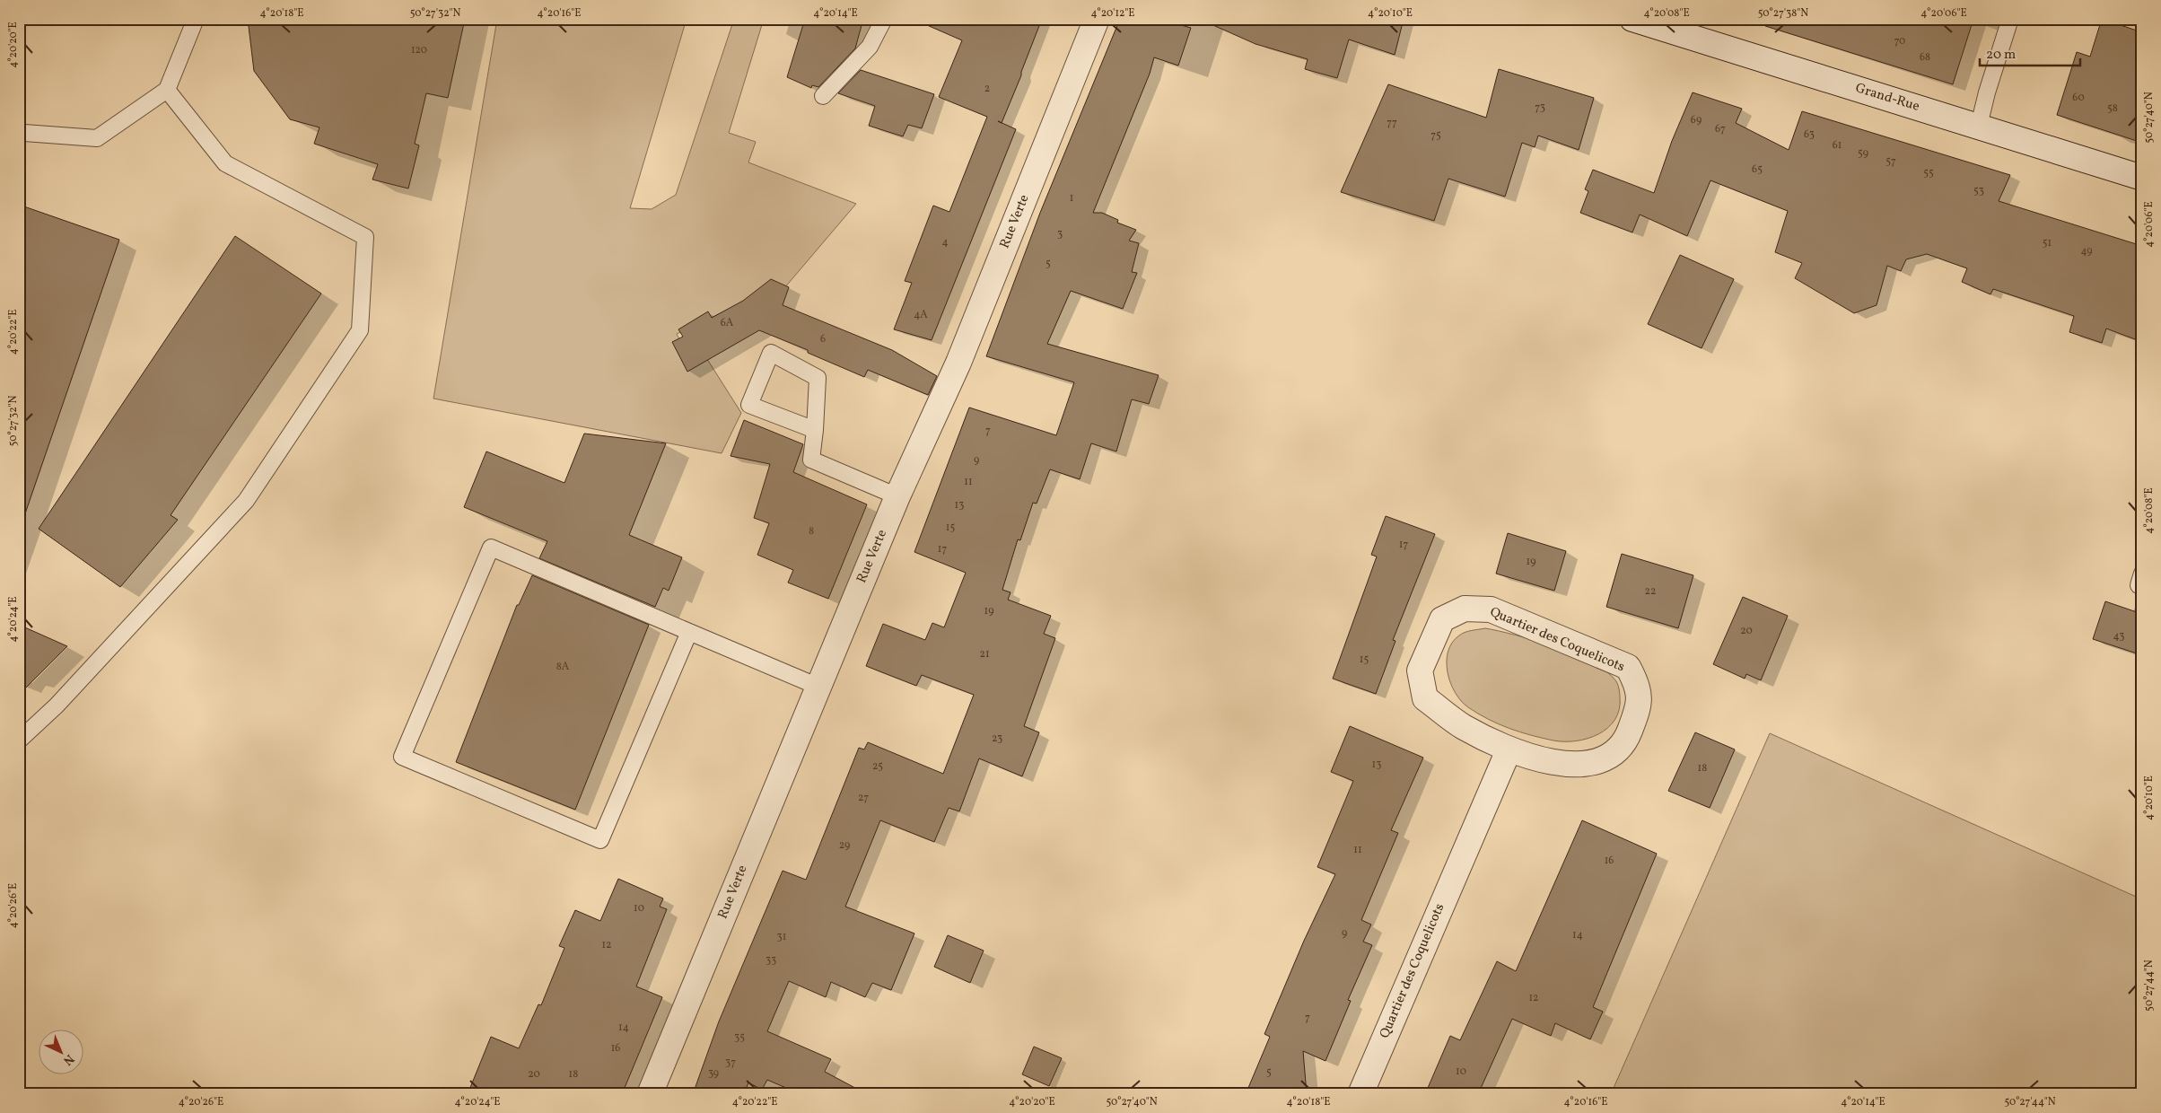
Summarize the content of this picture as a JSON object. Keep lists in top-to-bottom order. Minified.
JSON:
{"streets":{"street":["Grand-Rue","Rue Verte","Quartier des Coquelicots"]},"house_numbers":["70","120","68","2","60","73","58","69","77","67","63","75","61","59","57","65","55","53","1","3","4","51","49","5","4A","6A","6","7","9","11","13","15","8","17","17","19","22","19","20","43","21","15","8A","23","13","25","18","27","29","11","16","10","9","14","31","12","33","12","7","14","35","16","37","10","5","39","20","18"],"scale_bar":"20 m","north":"bottom right","coordinates":["4°20'18\"E","50°27'32\"N","4°20'16\"E","4°20'14\"E","4°20'12\"E","4°20'10\"E","4°20'08\"E","50°27'38\"N","4°20'06\"E","4°20'20\"E","50°27'40\"N","4°20'22\"E","4°20'24\"E","4°20'26\"E","50°27'44\"N"]}
